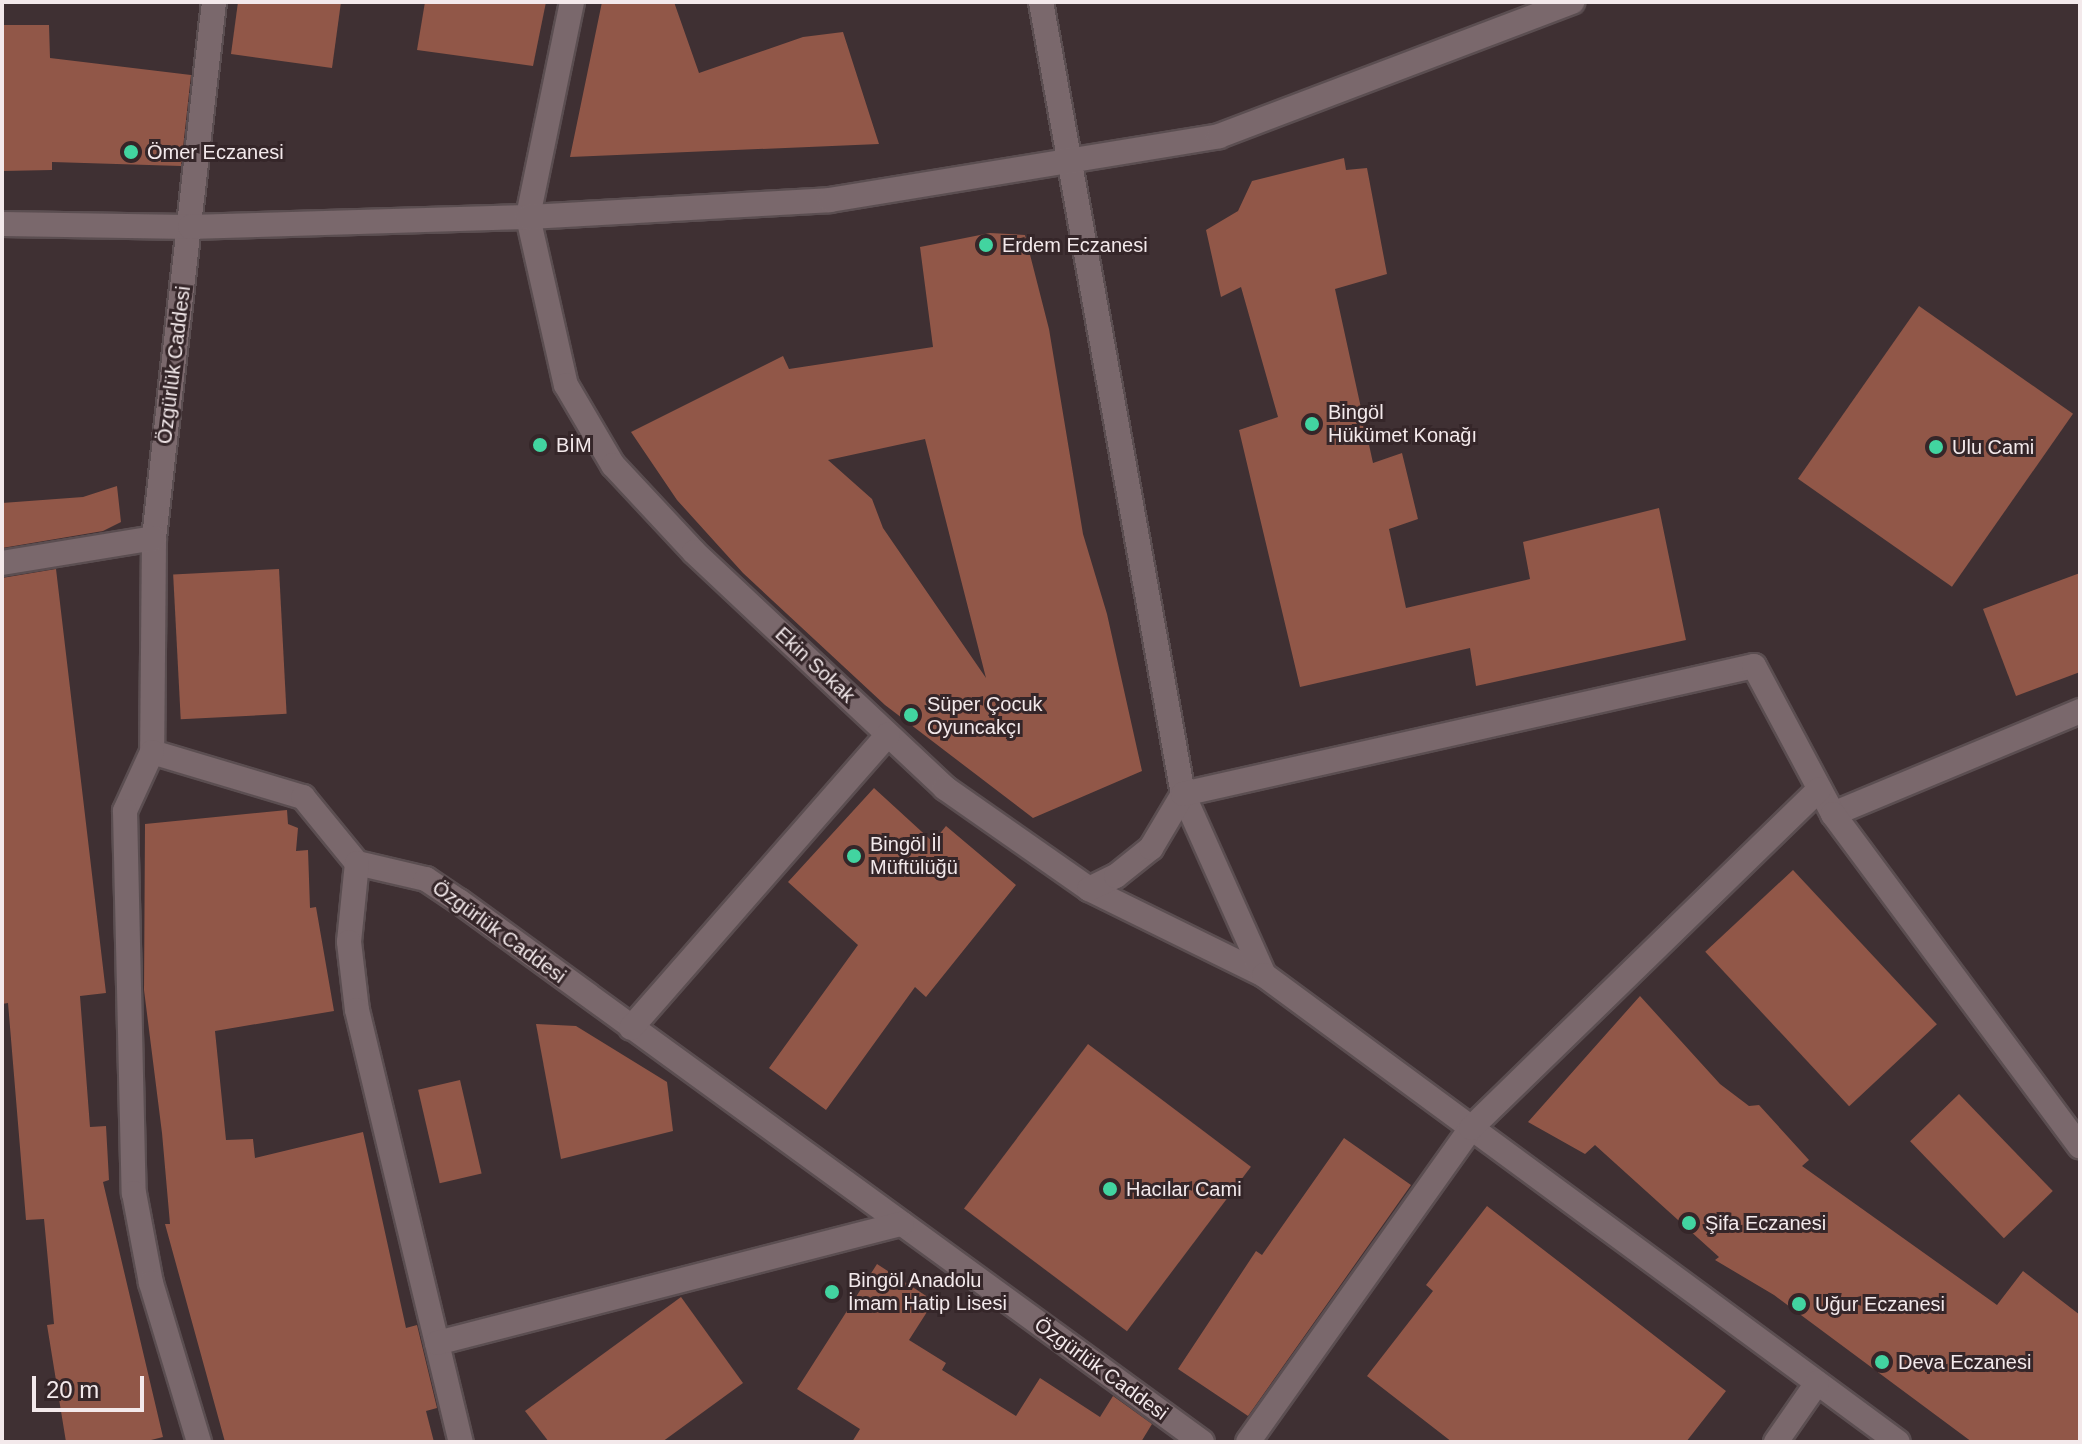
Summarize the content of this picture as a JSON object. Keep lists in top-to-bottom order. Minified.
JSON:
{"streets":{"street":["Özgürlük Caddesi","Ekin Sokak"]},"places":["Ömer Eczanesi","Erdem Eczanesi","Bingöl Hükümet Konağı","BİM","Ulu Cami","Süper Çocuk Oyuncakçı","Bingöl İl Müftülüğü","Hacılar Cami","Şifa Eczanesi","Bingöl Anadolu İmam Hatip Lisesi","Uğur Eczanesi","Deva Eczanesi"],"scale_bar":"20 m"}
